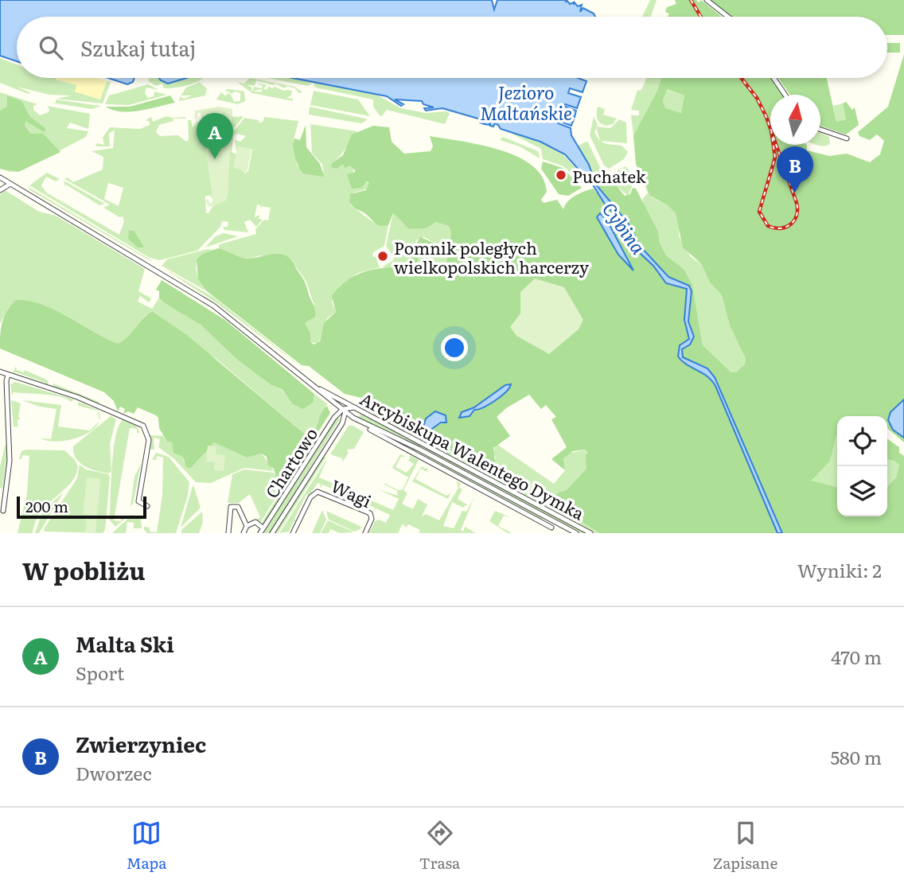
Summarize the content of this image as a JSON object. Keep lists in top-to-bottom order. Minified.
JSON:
{"streets":{"street":["Arcybiskupa Walentego Dymka","Chartowo","Wagi"]},"crossings":[["Arcybiskupa Walentego Dymka","Chartowo"]],"water":["Jezioro Maltańskie","Cybina"],"places":["Puchatek","Pomnik poległych wielkopolskich harcerzy"],"scale_bar":"200 m","north":"top","page":{"search":"Szukaj tutaj","pins":["A","B"],"scale":"200 m","heading":["W pobliżu","Wyniki: 2"],"list":[{"mark":"A","name":"Malta Ski","note":"Sport","value":"470 m"},{"mark":"B","name":"Zwierzyniec","note":"Dworzec","value":"580 m"}],"nav":["Mapa","Trasa","Zapisane"]}}
